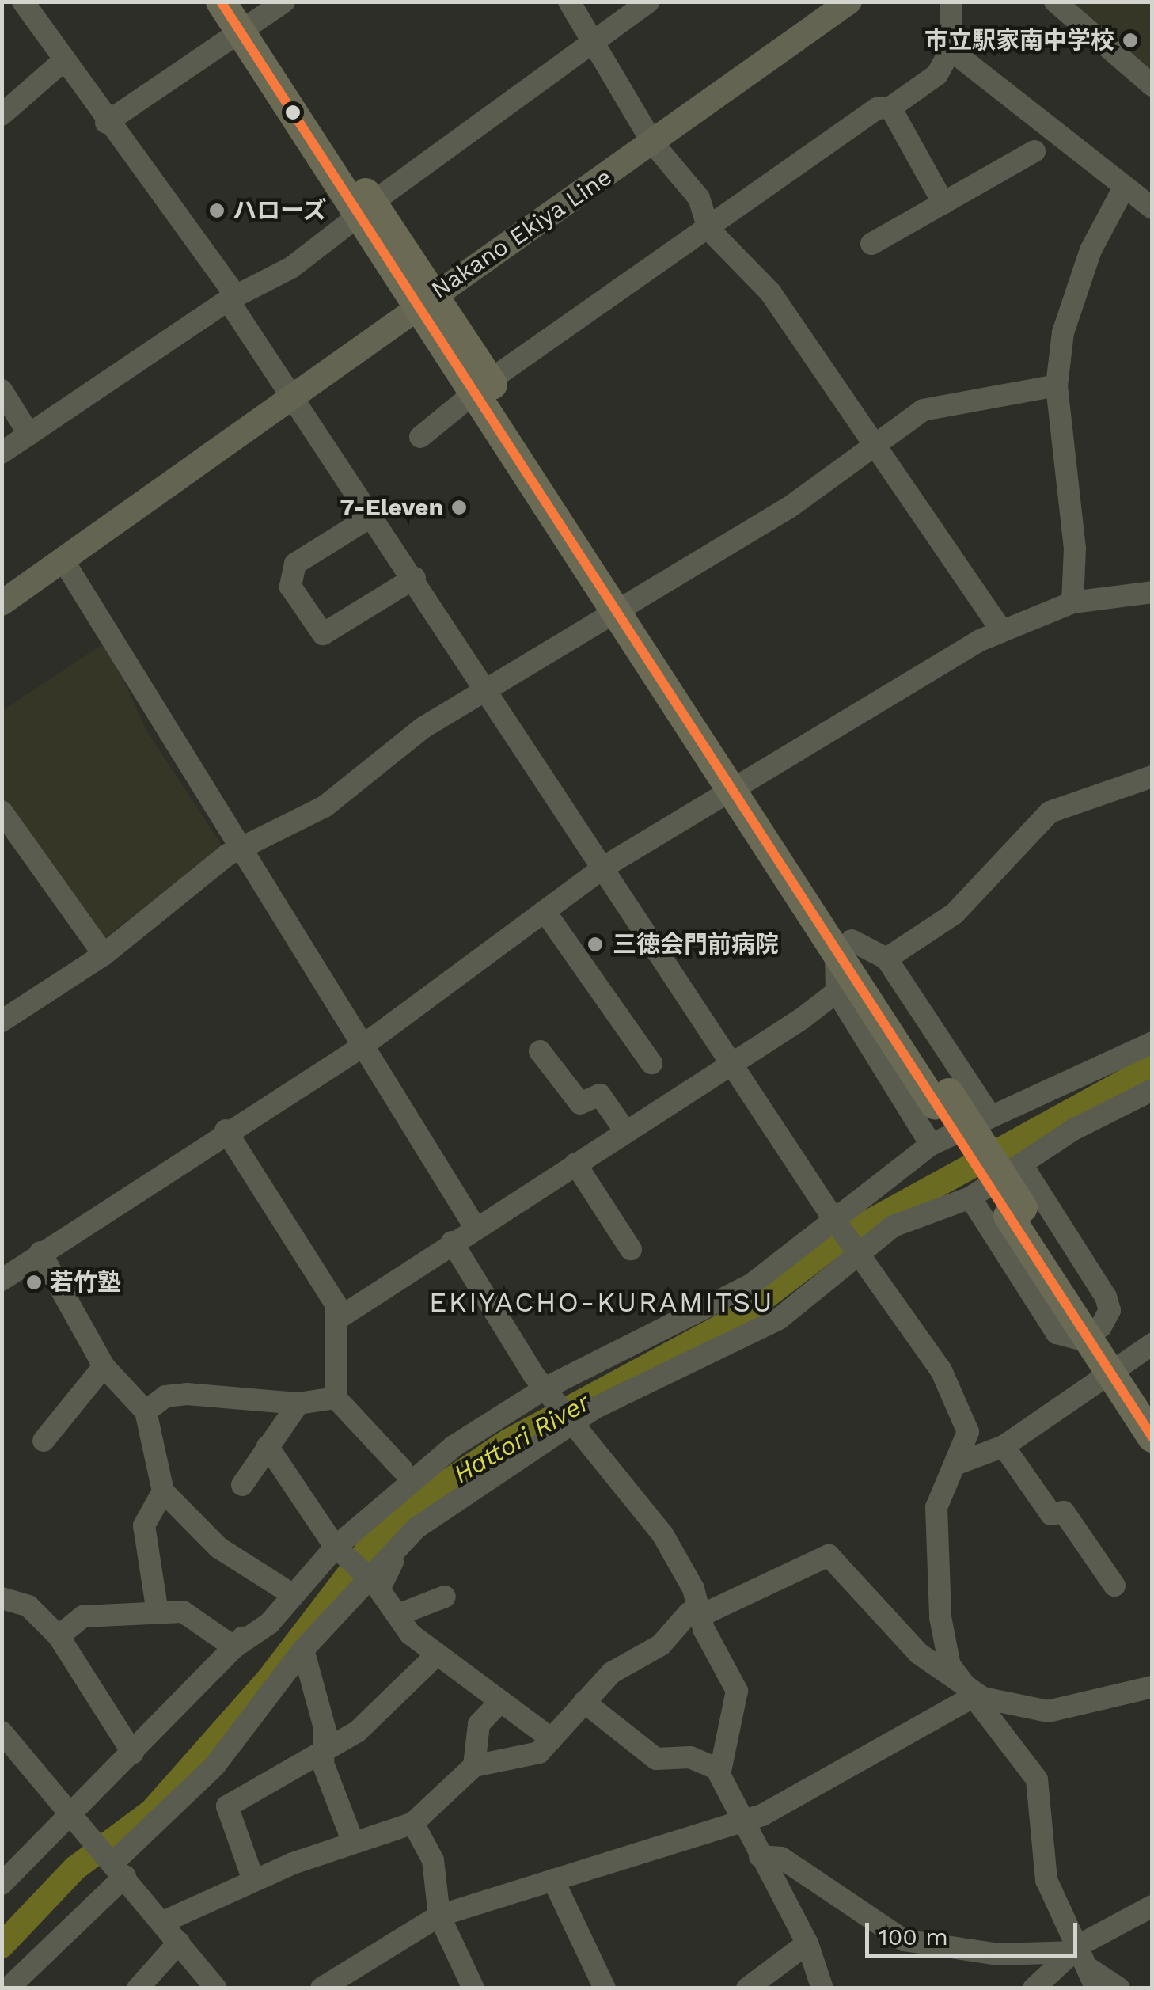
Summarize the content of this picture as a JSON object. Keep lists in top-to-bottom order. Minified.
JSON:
{"streets":{"main road":["Nakano Ekiya Line"]},"districts":["EKIYACHO-KURAMITSU"],"water":["Hattori River"],"places":["市立駅家南中学校","ハローズ","7-Eleven","三徳会門前病院","若竹塾"],"scale_bar":"100 m"}
